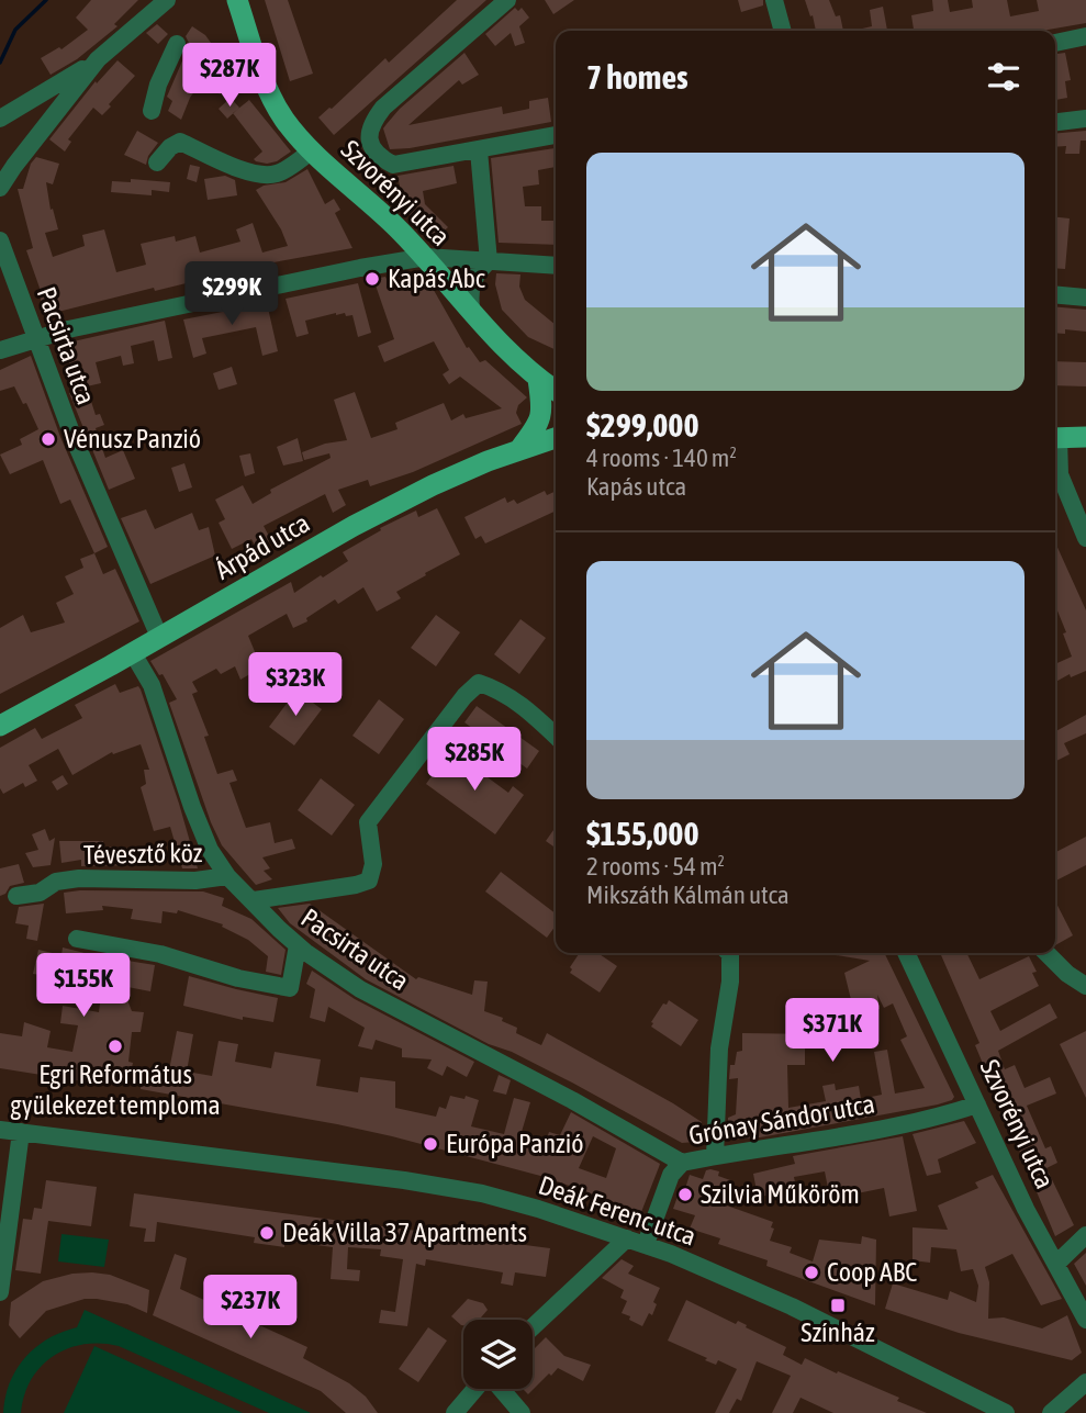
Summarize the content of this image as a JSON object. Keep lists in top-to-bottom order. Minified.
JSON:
{"streets":{"main road":["Szvorényi utca","Árpád utca"],"street":["Pacsirta utca","Tévesztő köz","Grónay Sándor utca","Deák Ferenc utca"]},"crossings":[["Szvorényi utca","Grónay Sándor utca"],["Pacsirta utca","Árpád utca"],["Pacsirta utca","Tévesztő köz"],["Pacsirta utca","Grónay Sándor utca"],["Grónay Sándor utca","Deák Ferenc utca"]],"places":{"other":["Kapás Abc","Vénusz Panzió","Egri Református gyülekezet temploma","Európa Panzió","Szilvia Műköröm","Deák Villa 37 Apartments","Coop ABC"],"transit":["Színház"]},"page":{"heading":"7 homes","price":["$287K","$299K","$323K","$285K","$155K","$371K","$237K"],"list":[{"name":"$299,000","note":"4 rooms · 140 m² · Kapás utca"},{"name":"$155,000","note":"2 rooms · 54 m² · Mikszáth Kálmán utca"}]}}
